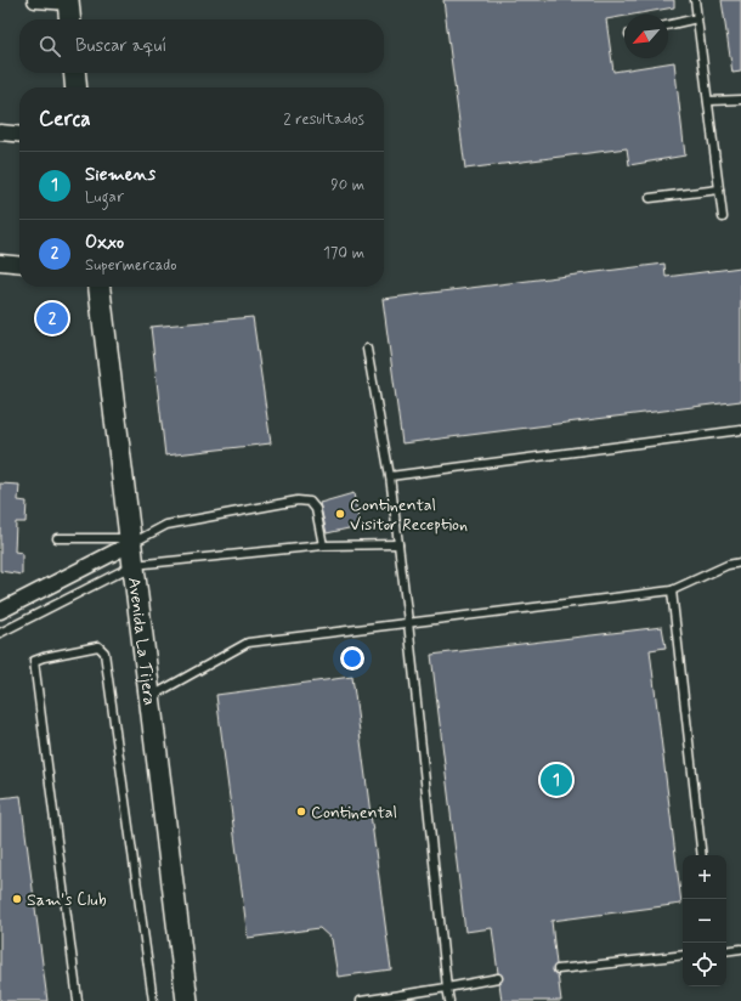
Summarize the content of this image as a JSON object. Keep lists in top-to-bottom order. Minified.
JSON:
{"streets":{"main road":["Avenida La Tijera"]},"places":["Continental Visitor Reception","Continental","Sam's Club"],"north":"bottom left","page":{"search":"Buscar aquí","heading":["Cerca","2 resultados"],"list":[{"mark":"1","name":"Siemens","note":"Lugar","value":"90 m"},{"mark":"2","name":"Oxxo","note":"Supermercado","value":"170 m"}],"pins":["2","1"],"map_buttons":["+","−"]}}
